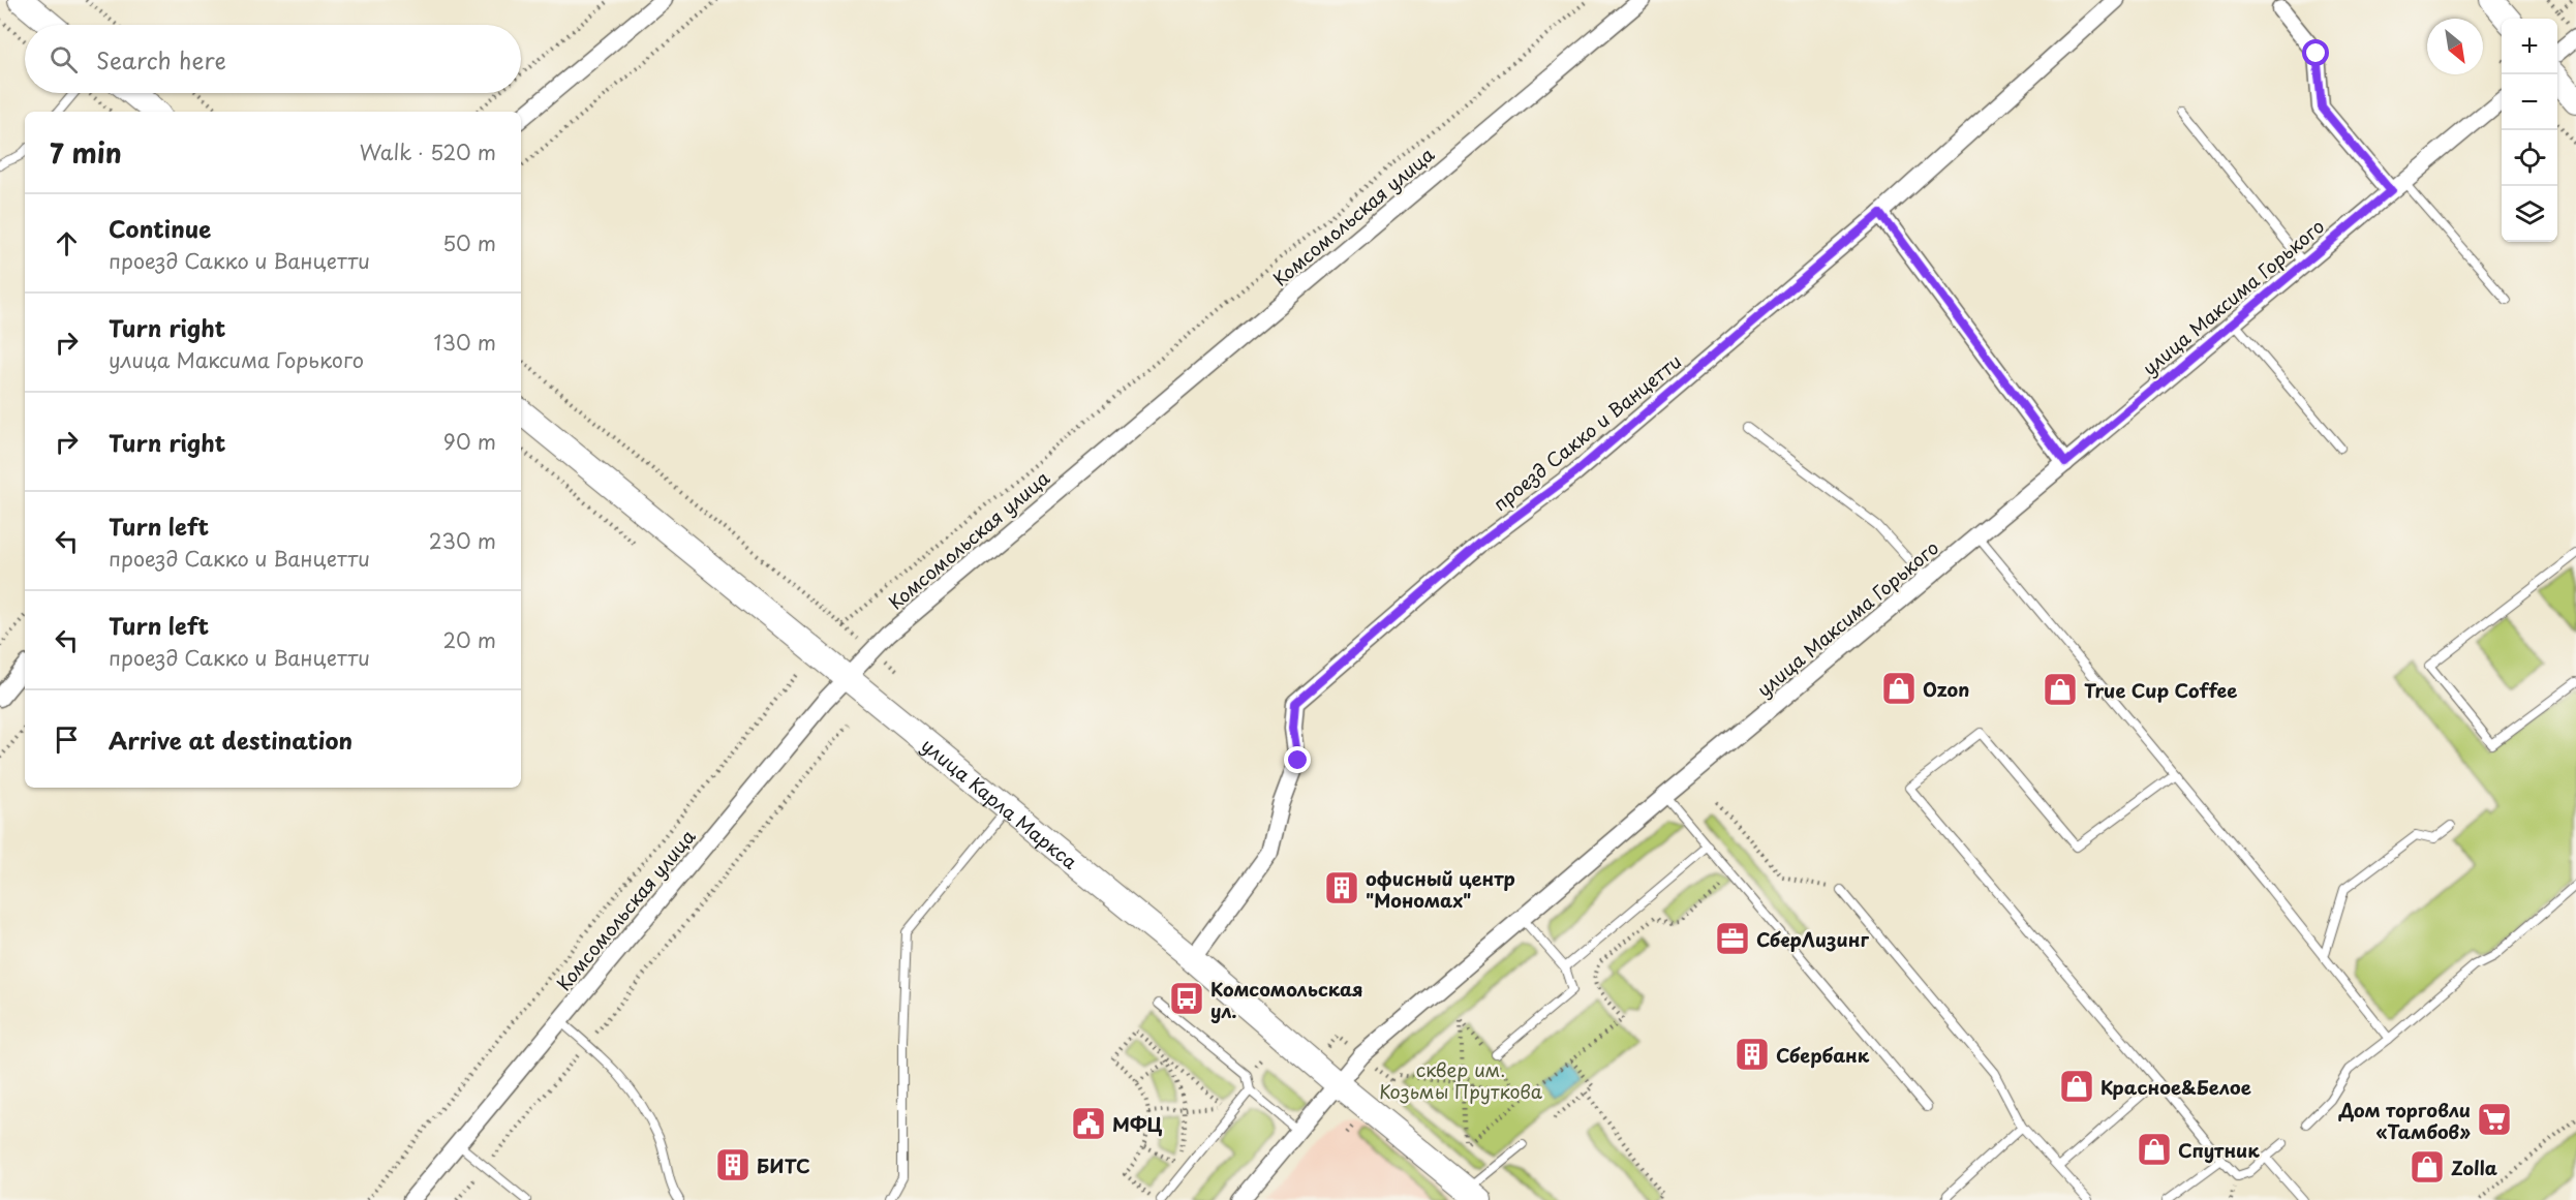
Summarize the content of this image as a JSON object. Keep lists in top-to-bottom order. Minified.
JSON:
{"streets":{"main road":["улица Карла Маркса"],"street":["Комсомольская улица","улица Максима Горького","проезд Сакко и Ванцетти"]},"crossings":[["Комсомольская улица","улица Карла Маркса"],["улица Максима Горького","улица Карла Маркса"],["проезд Сакко и Ванцетти","улица Карла Маркса"]],"parks":["сквер им. Козьмы Пруткова"],"places":{"shop":["Ozon","True Cup Coffee","Красное&Белое","Спутник","Zolla"],"building":["офисный центр \"Мономах\"","Сбербанк","БИТС"],"office":["СберЛизинг"],"bus stop":["Комсомольская ул."],"supermarket":["Дом торговли «Тамбов»"],"public building":["МФЦ"]},"north":"bottom right","page":{"map_buttons":["+","−"],"search":"Search here","heading":["7 min","Walk · 520 m"],"list":[["Continue","проезд Сакко и Ванцетти","50 m"],["Turn right","улица Максима Горького","130 m"],["Turn right","90 m"],["Turn left","проезд Сакко и Ванцетти","230 m"],["Turn left","проезд Сакко и Ванцетти","20 m"],"Arrive at destination"]}}
